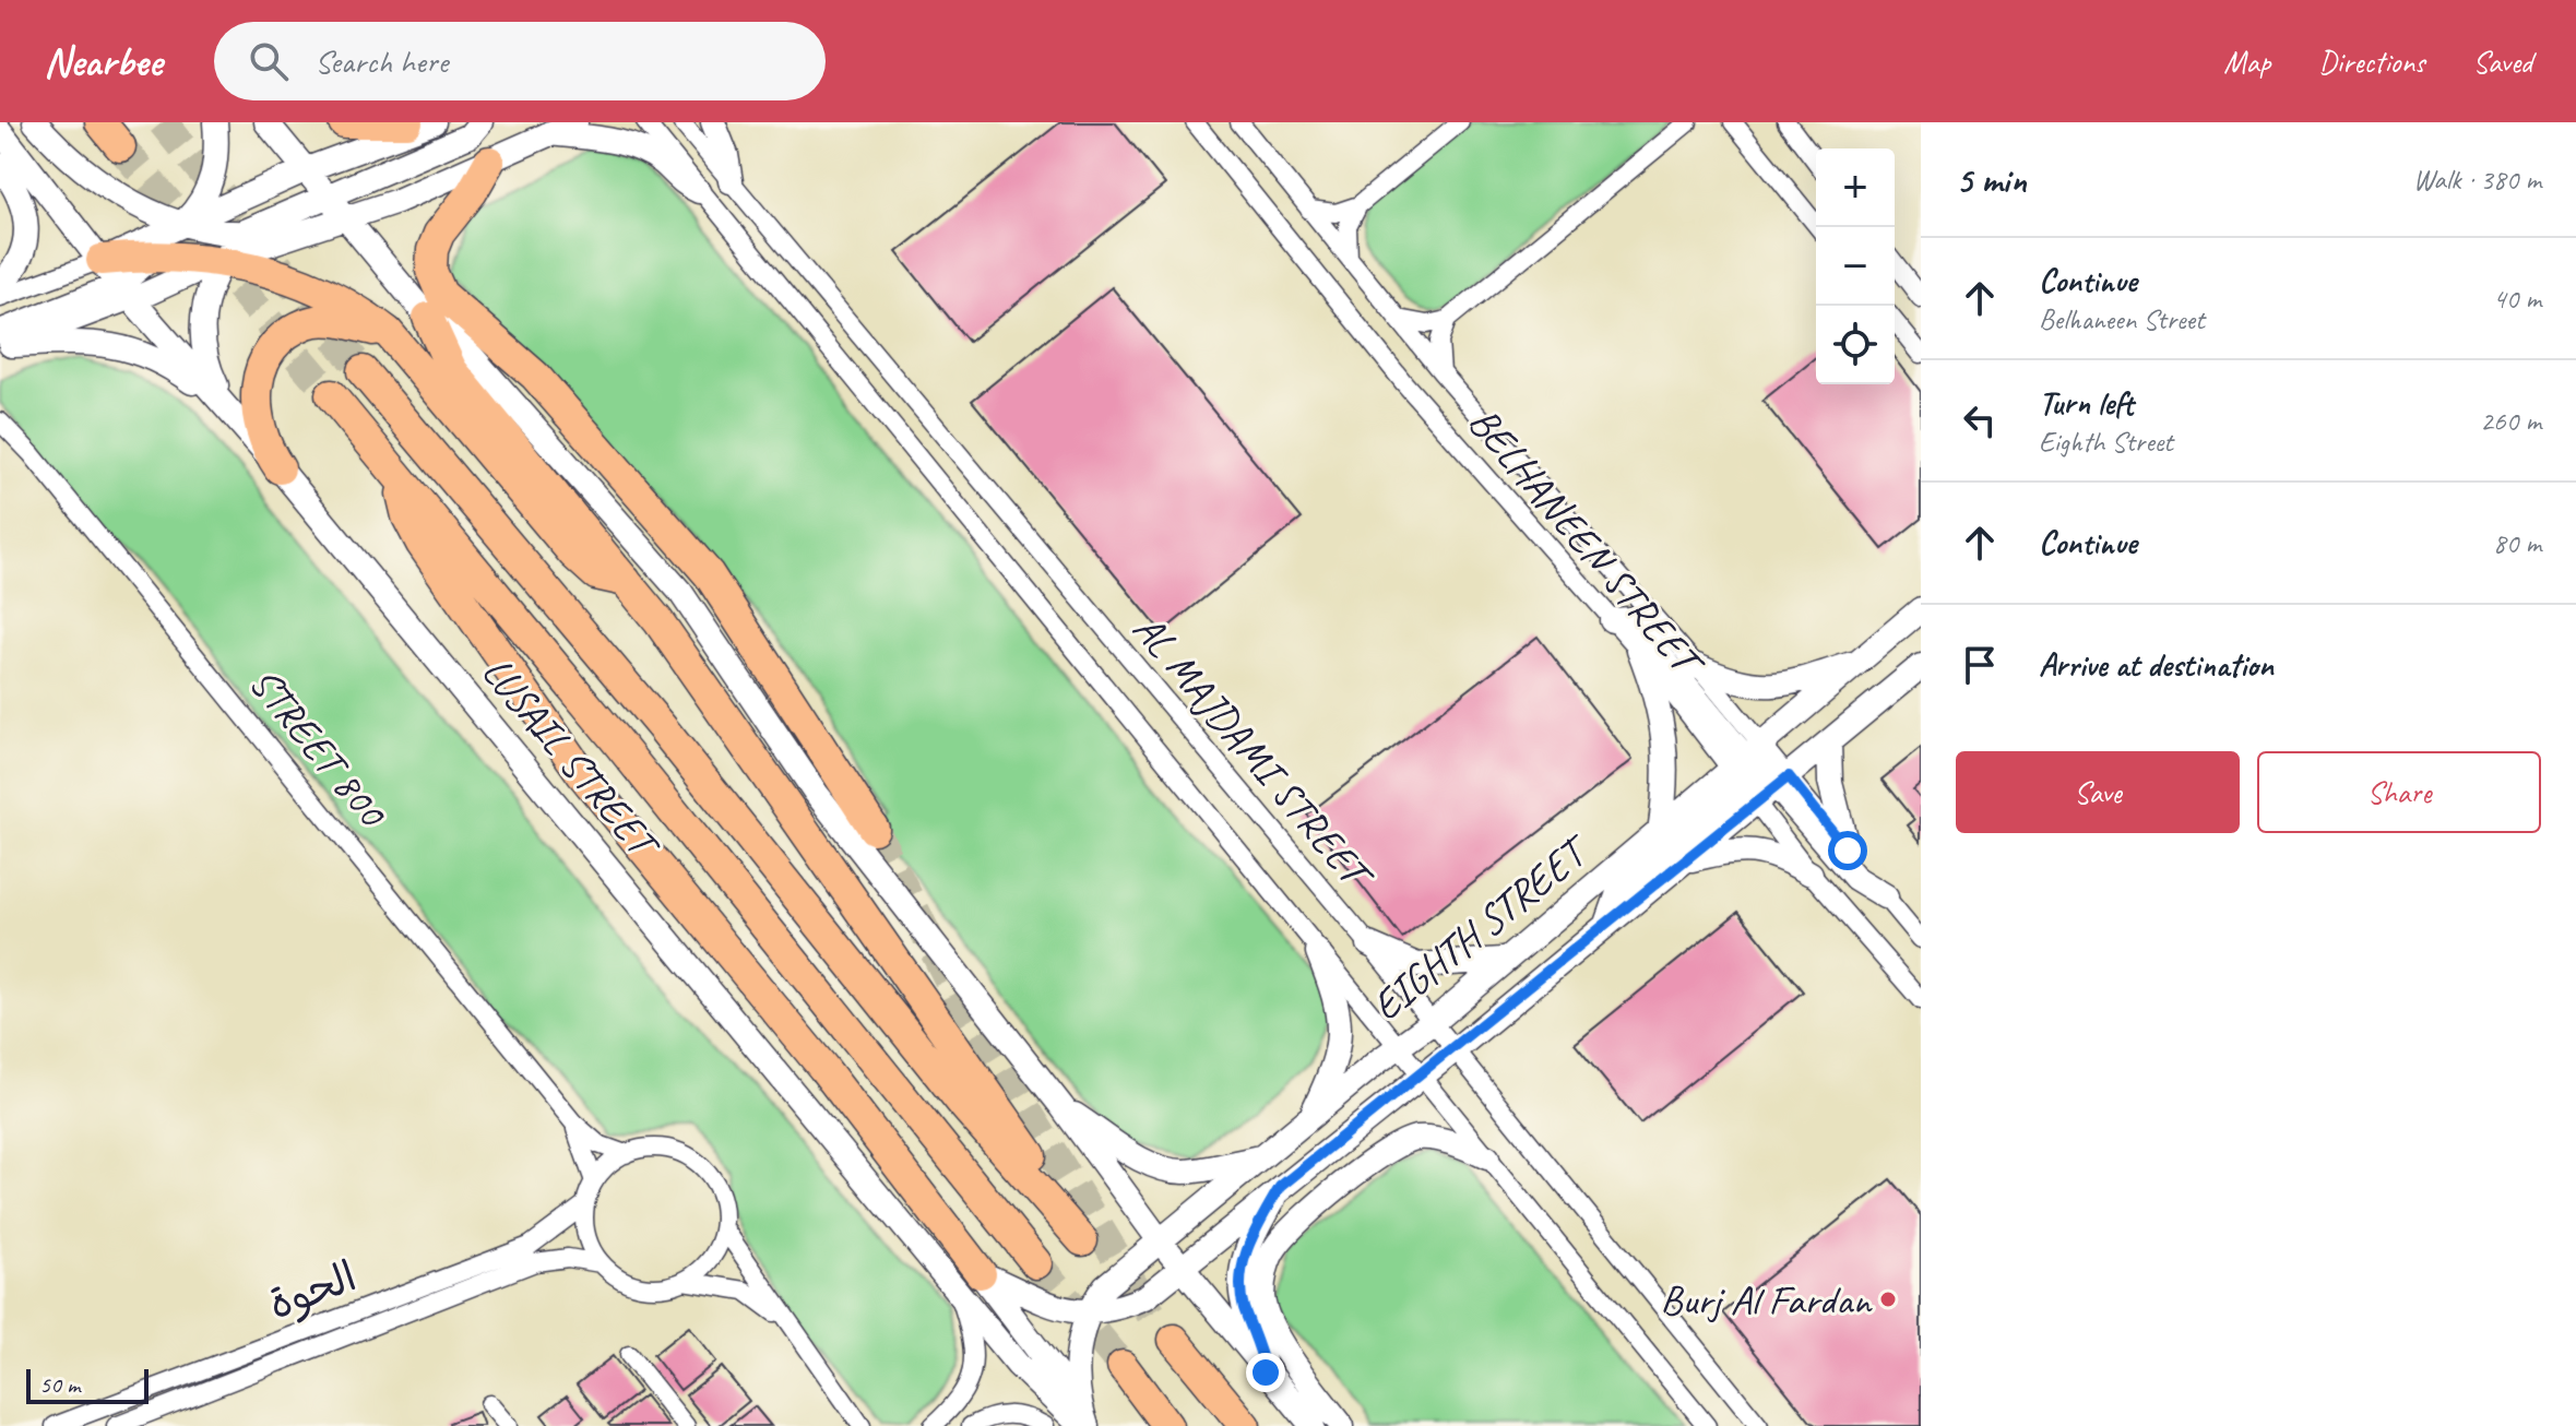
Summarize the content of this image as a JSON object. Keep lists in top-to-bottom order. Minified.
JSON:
{"streets":{"highway":["LUSAIL STREET"],"street":["BELHANEEN STREET","STREET 800","AL MAJDAMI STREET","EIGHTH STREET","الحوة"]},"crossings":[["BELHANEEN STREET","EIGHTH STREET"],["STREET 800","الحوة"],["AL MAJDAMI STREET","EIGHTH STREET"],["LUSAIL STREET","EIGHTH STREET"]],"places":["Burj Al Fardan"],"scale_bar":"50 m","page":{"header":"Nearbee","search":"Search here","nav":["Map","Directions","Saved"],"heading":["5 min","Walk · 380 m"],"map_buttons":["+","−"],"list":[["Continue","Belhaneen Street","40 m"],["Turn left","Eighth Street","260 m"],["Continue","80 m"],"Arrive at destination"],"buttons":["Save","Share"],"scale":"50 m"}}
